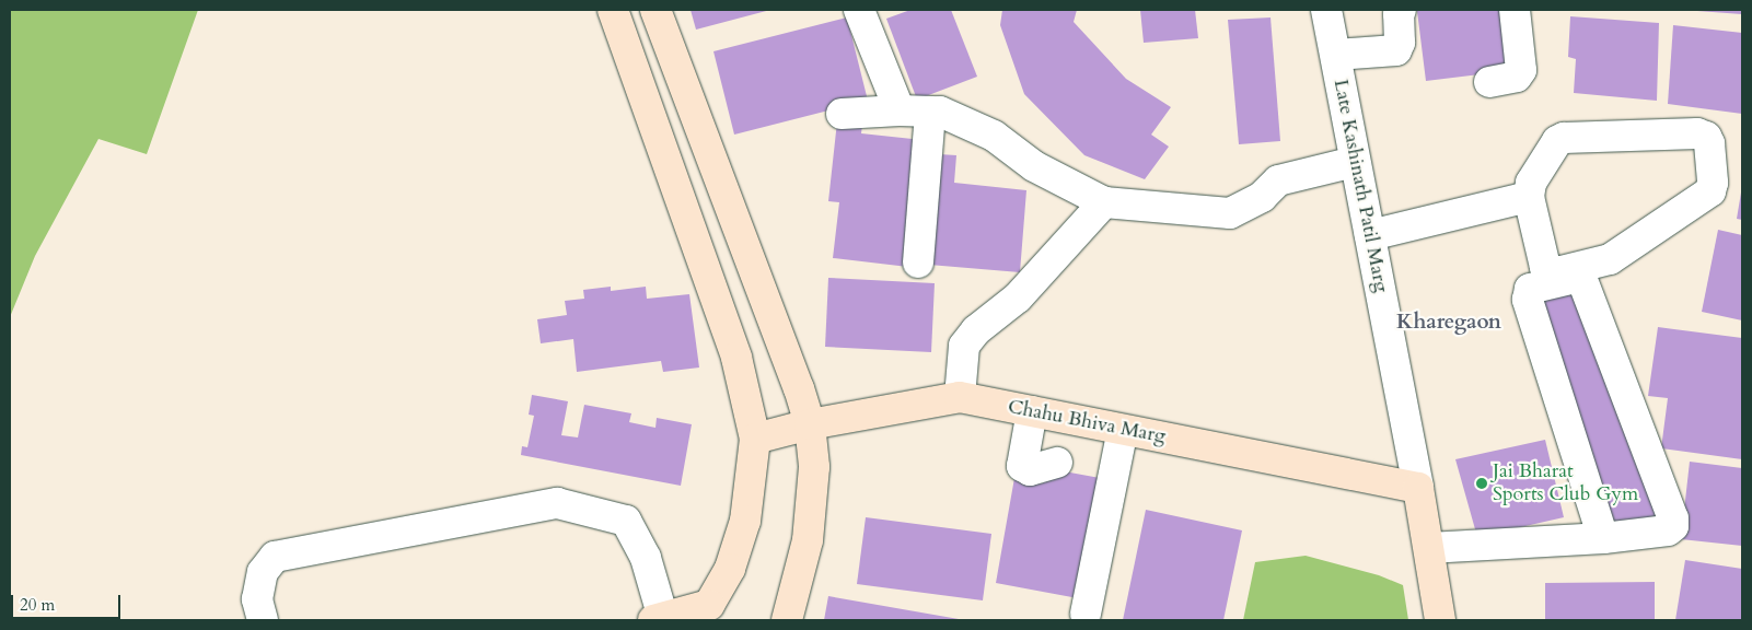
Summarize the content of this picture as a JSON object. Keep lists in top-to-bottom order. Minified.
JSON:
{"streets":{"street":["Late Kashinath Patil Marg","Chahu Bhiva Marg"]},"crossings":[["Late Kashinath Patil Marg","Chahu Bhiva Marg"]],"districts":["Kharegaon"],"places":["Jai Bharat Sports Club Gym"],"scale_bar":"20 m"}
